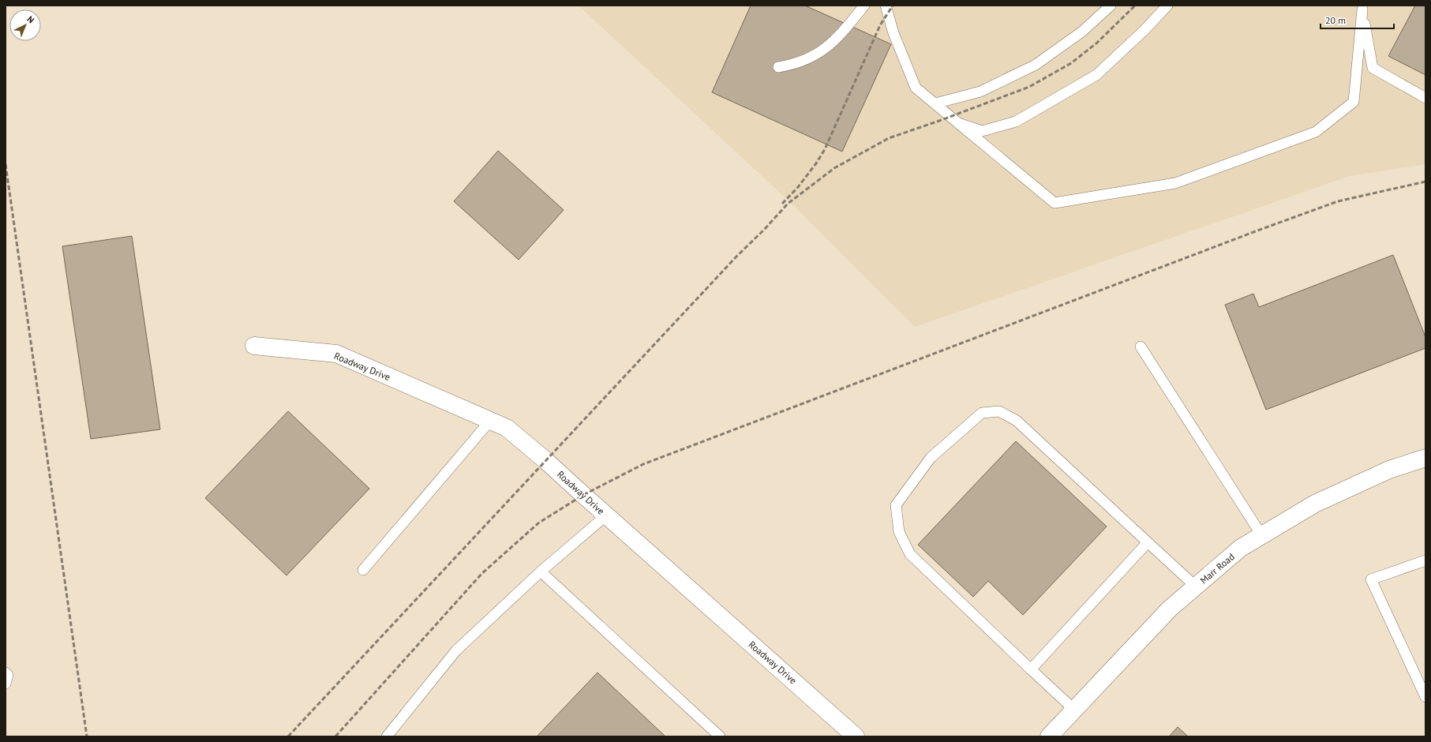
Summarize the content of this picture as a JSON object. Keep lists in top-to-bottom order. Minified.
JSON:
{"streets":{"street":["Roadway Drive","Marr Road"]},"scale_bar":"20 m","north":"top right"}
